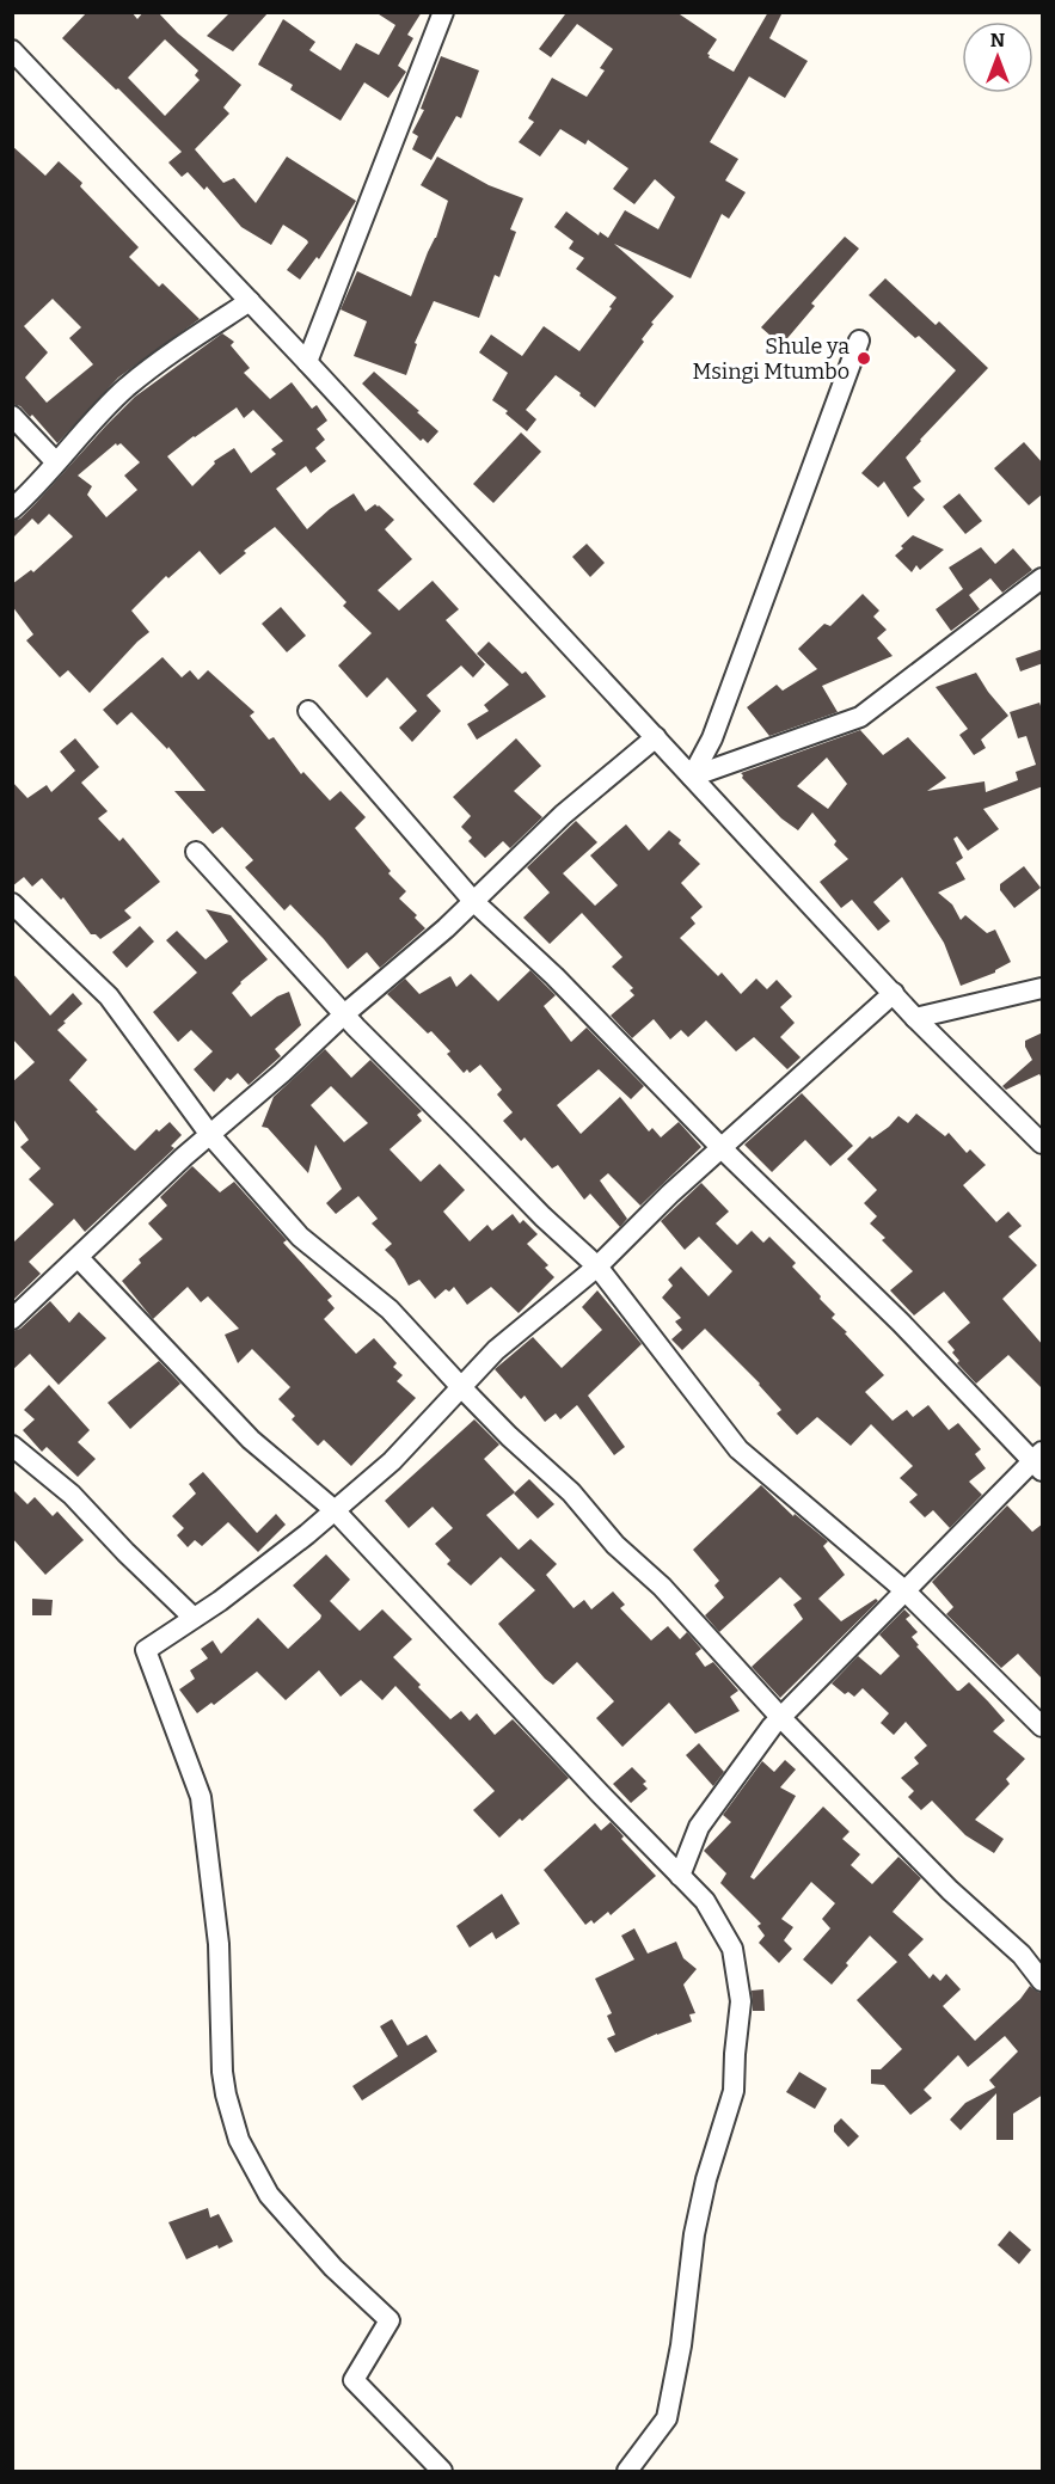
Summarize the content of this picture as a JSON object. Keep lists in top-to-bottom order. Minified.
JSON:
{"places":["Shule ya Msingi Mtumbo"],"north":"top"}
